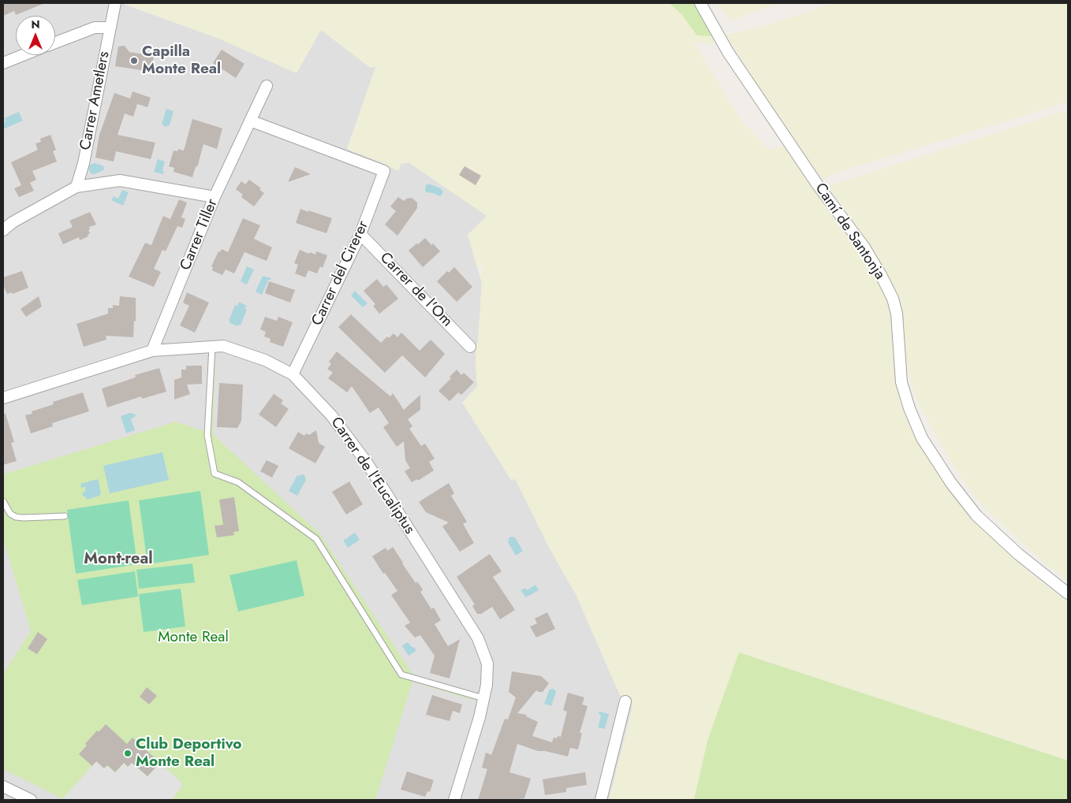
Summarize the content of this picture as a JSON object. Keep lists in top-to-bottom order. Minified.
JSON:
{"streets":{"street":["Carrer Ametlers","Camí de Santonja","Carrer Tiller","Carrer del Cirerer","Carrer de l'Om","Carrer de l'Eucaliptus"]},"crossings":[["Carrer Tiller","Carrer del Cirerer"],["Carrer Tiller","Carrer de l'Eucaliptus"],["Carrer del Cirerer","Carrer de l'Om"],["Carrer del Cirerer","Carrer de l'Eucaliptus"]],"districts":["Mont-real"],"parks":["Monte Real"],"places":["Capilla Monte Real","Club Deportivo Monte Real"],"north":"top"}
